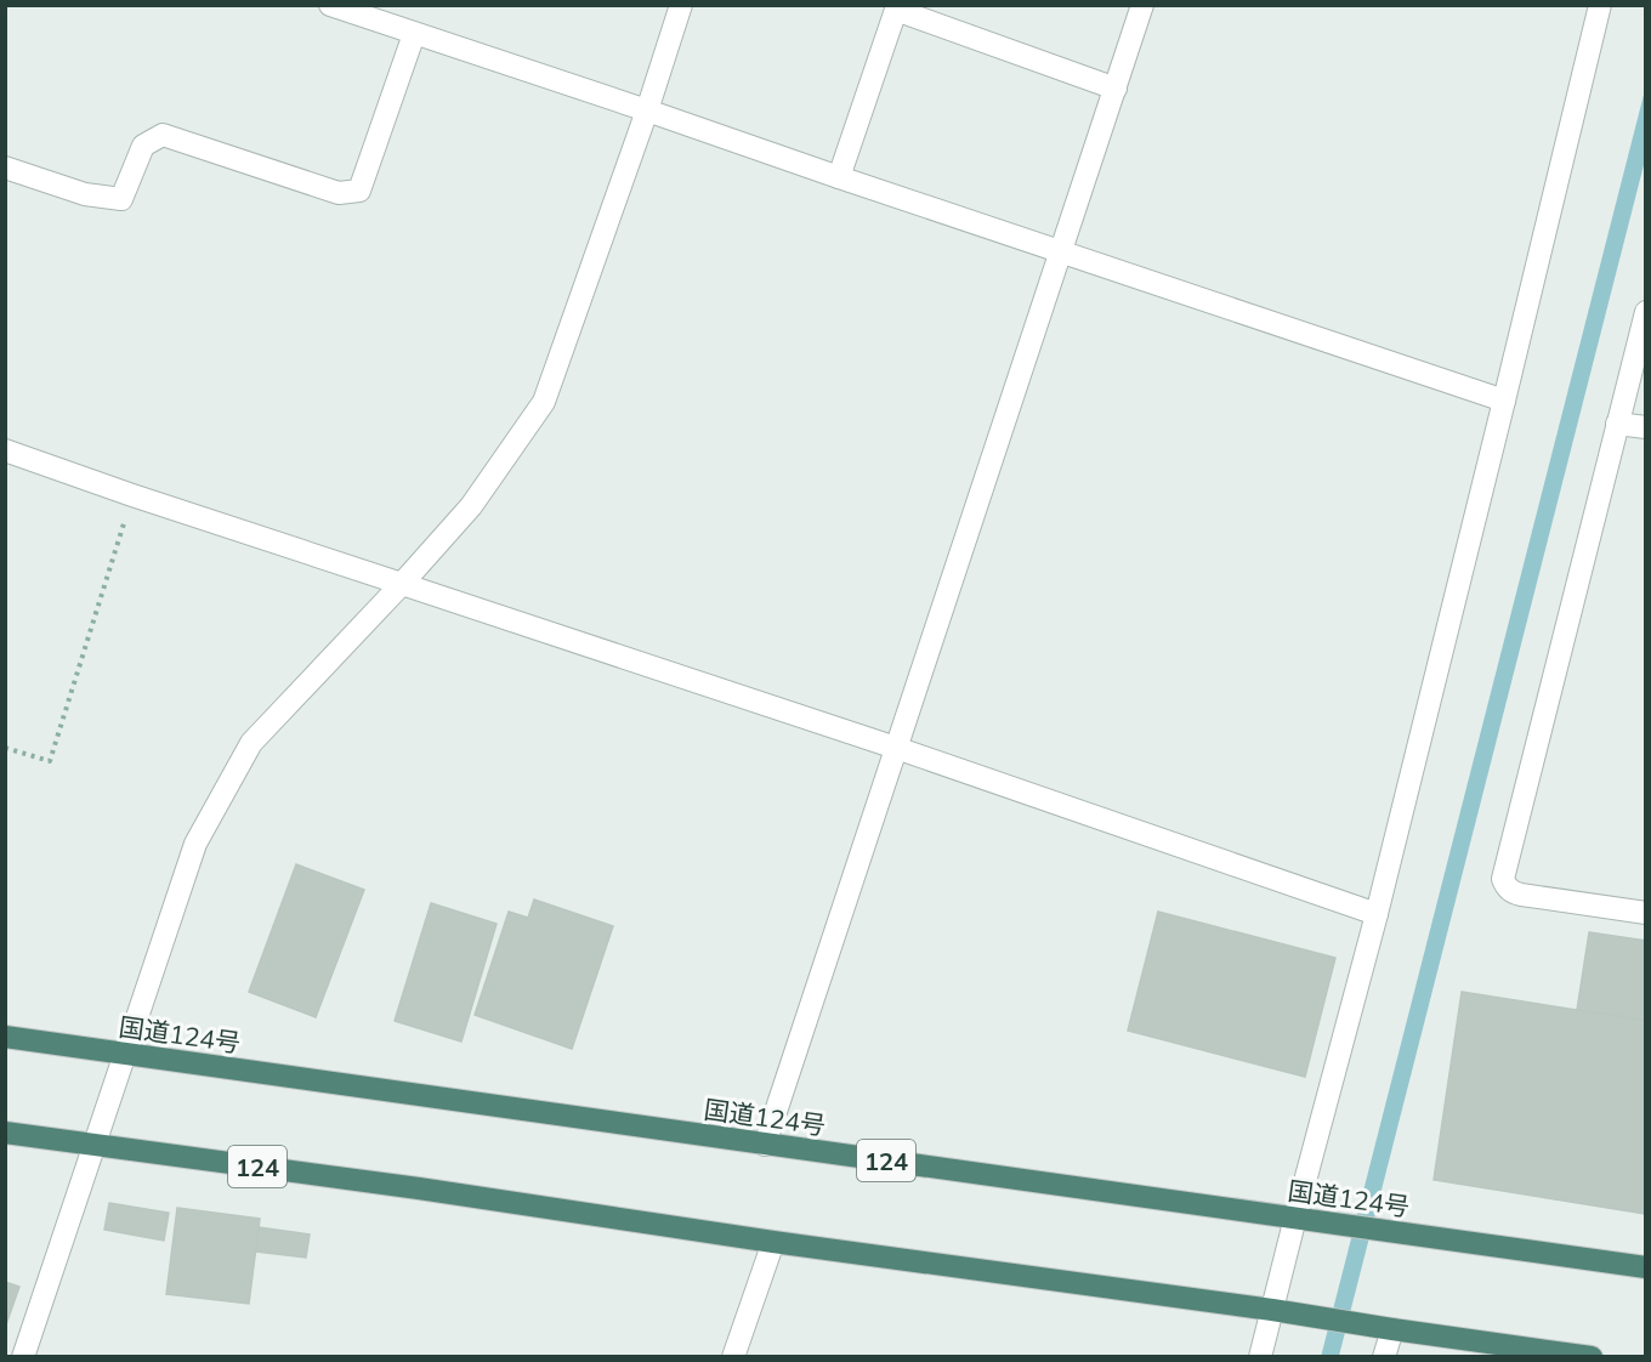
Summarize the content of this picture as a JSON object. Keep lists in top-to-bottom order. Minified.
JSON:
{"streets":{"highway":["国道124号","124"]}}
